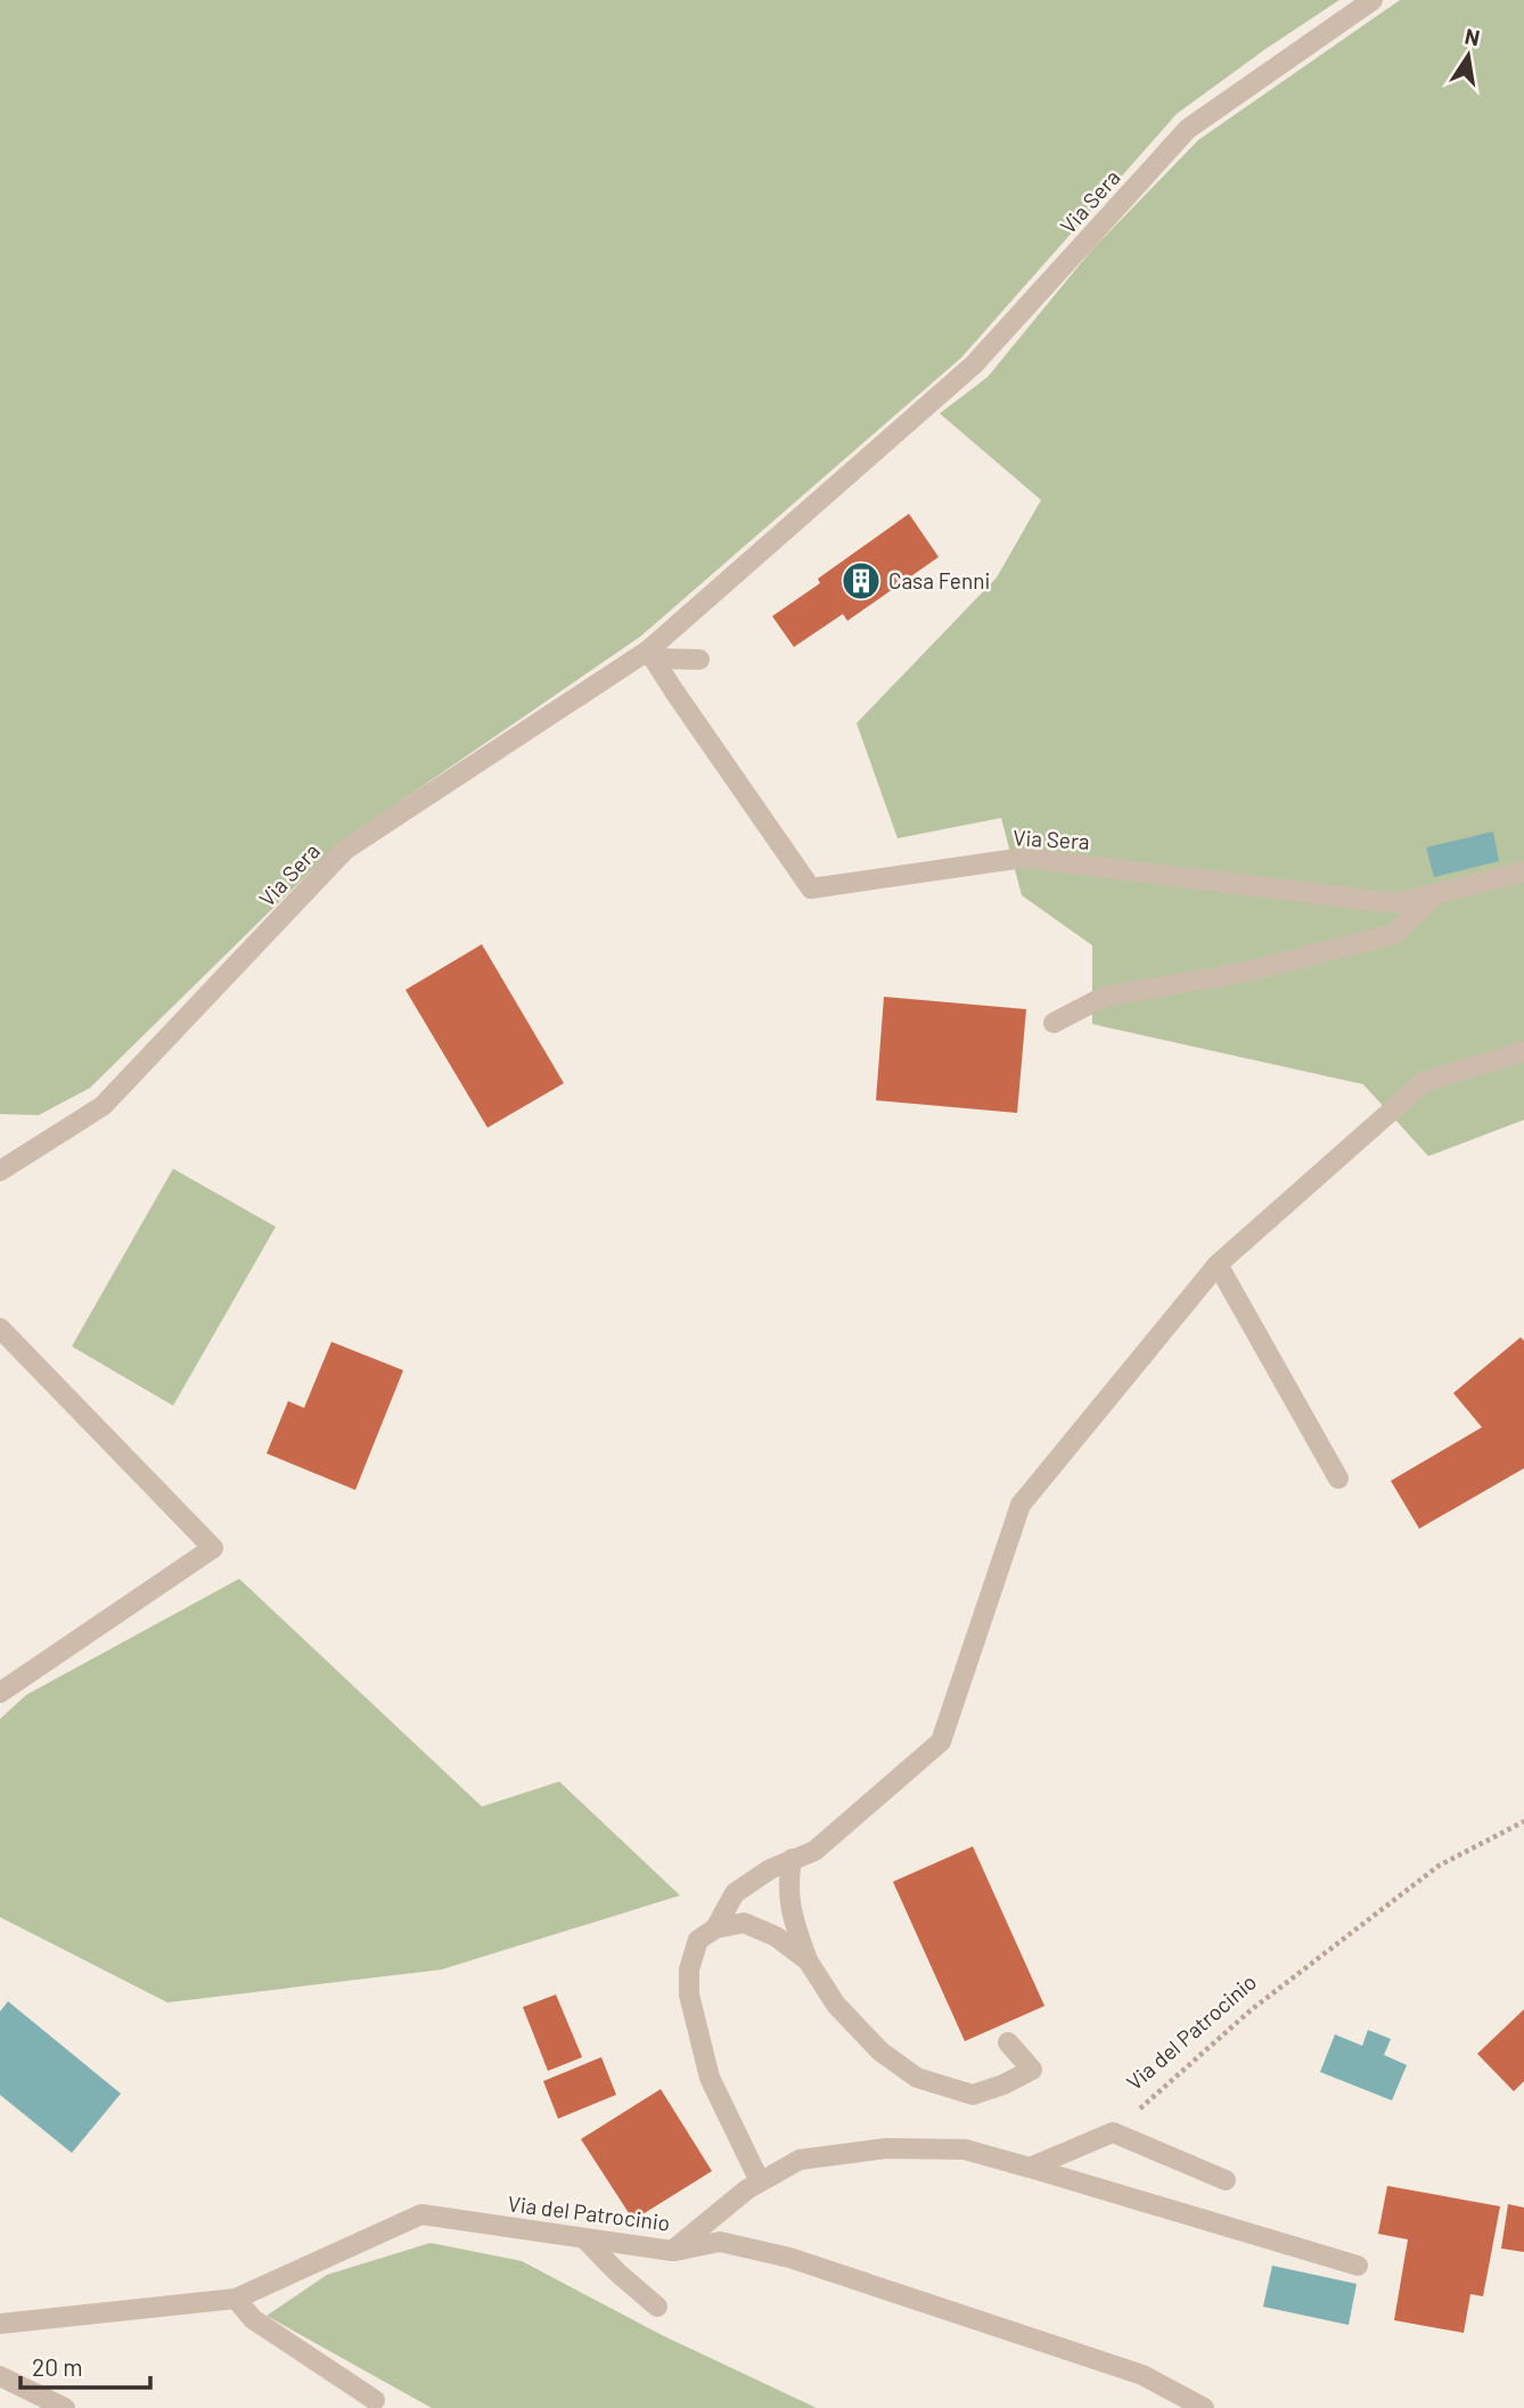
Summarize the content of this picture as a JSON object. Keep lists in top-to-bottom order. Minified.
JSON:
{"streets":{"street":["Via Sera","Via del Patrocinio"]},"places":{"building":["Casa Fenni"]},"scale_bar":"20 m","north":"top"}
